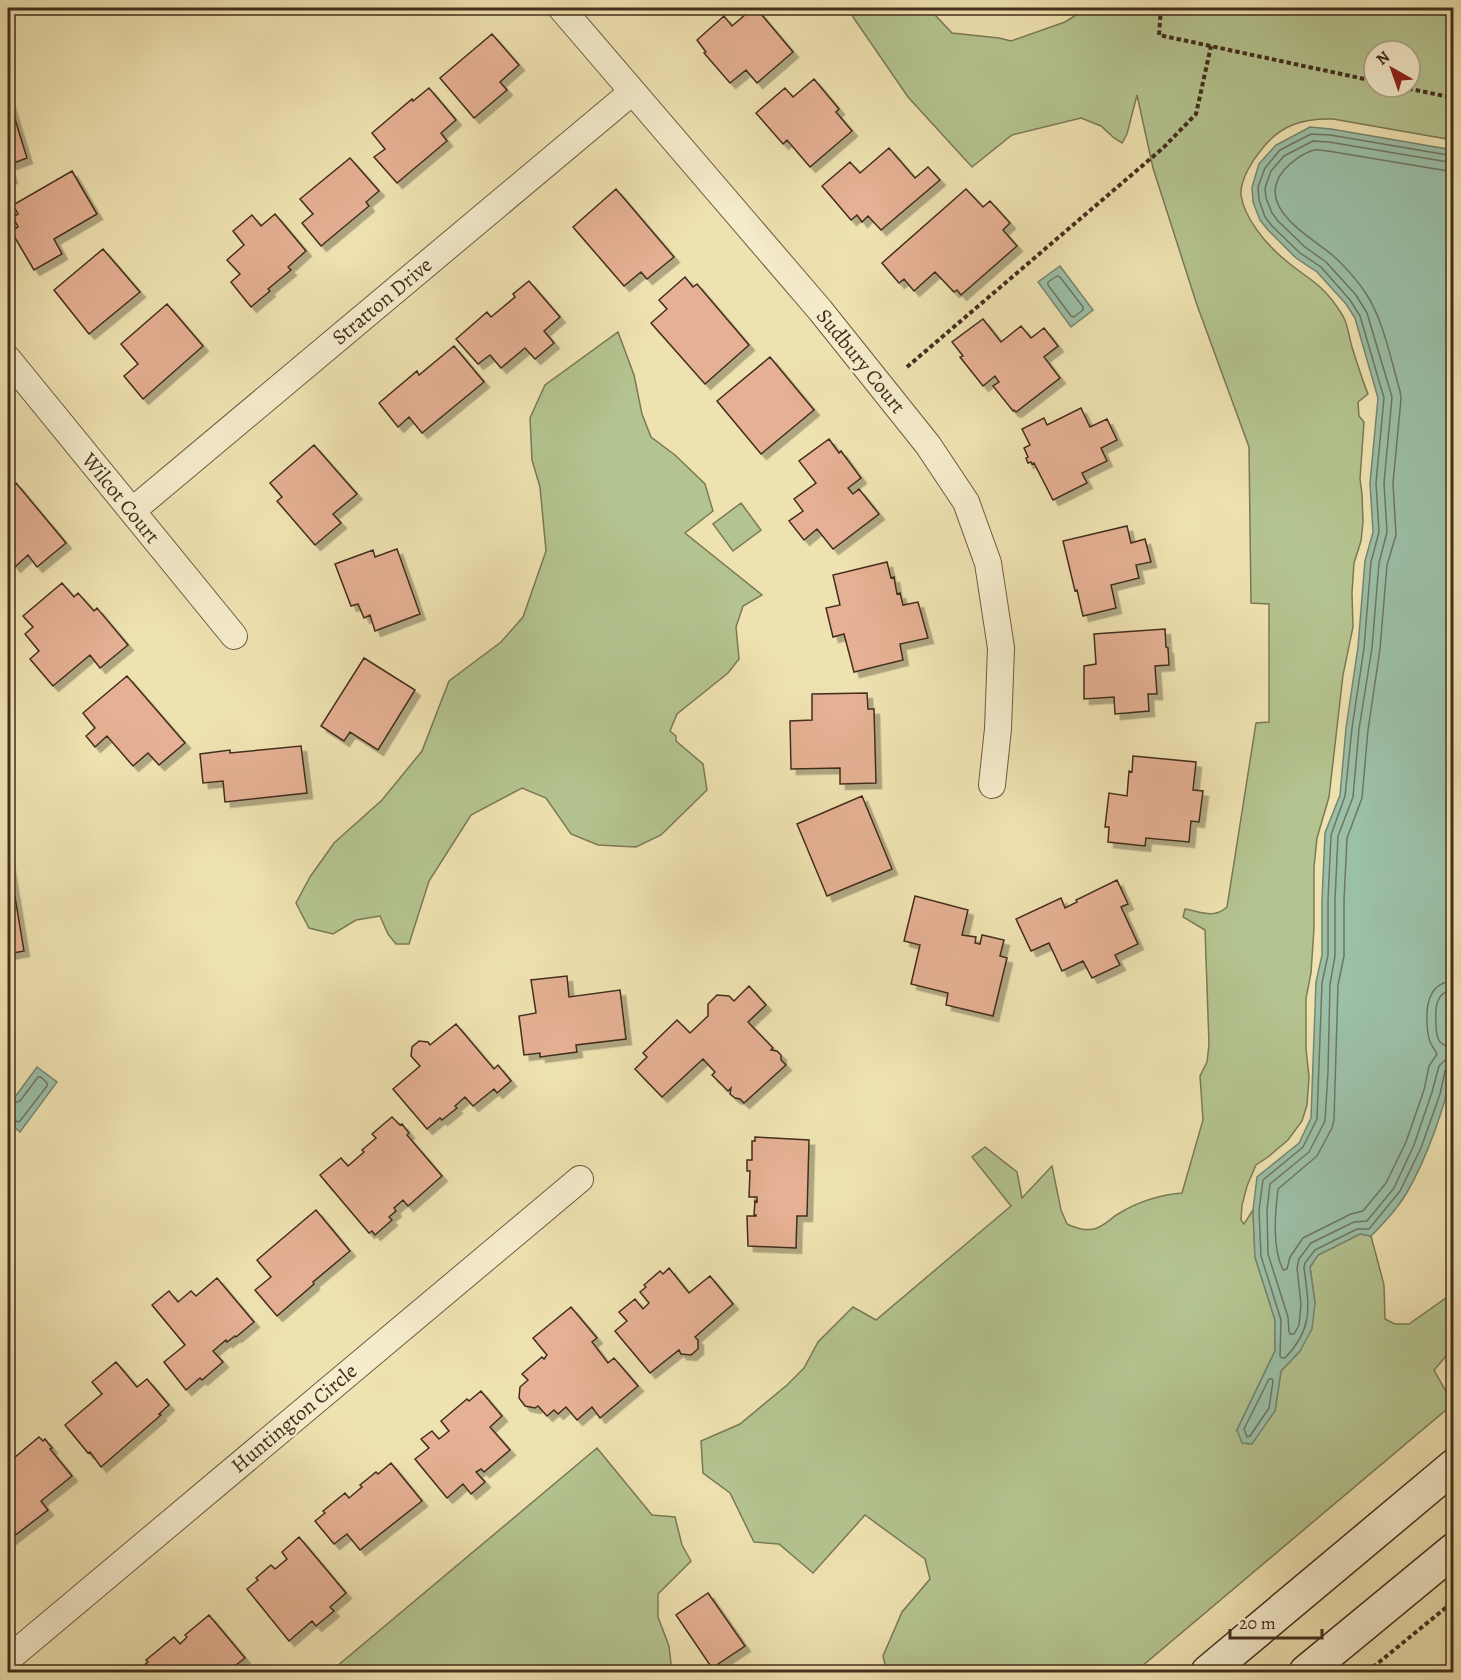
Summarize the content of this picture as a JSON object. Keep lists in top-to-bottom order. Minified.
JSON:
{"streets":{"street":["Stratton Drive","Sudbury Court","Wilcot Court","Huntington Circle"]},"crossings":[["Stratton Drive","Sudbury Court"],["Stratton Drive","Wilcot Court"]],"scale_bar":"20 m","north":"top left"}
